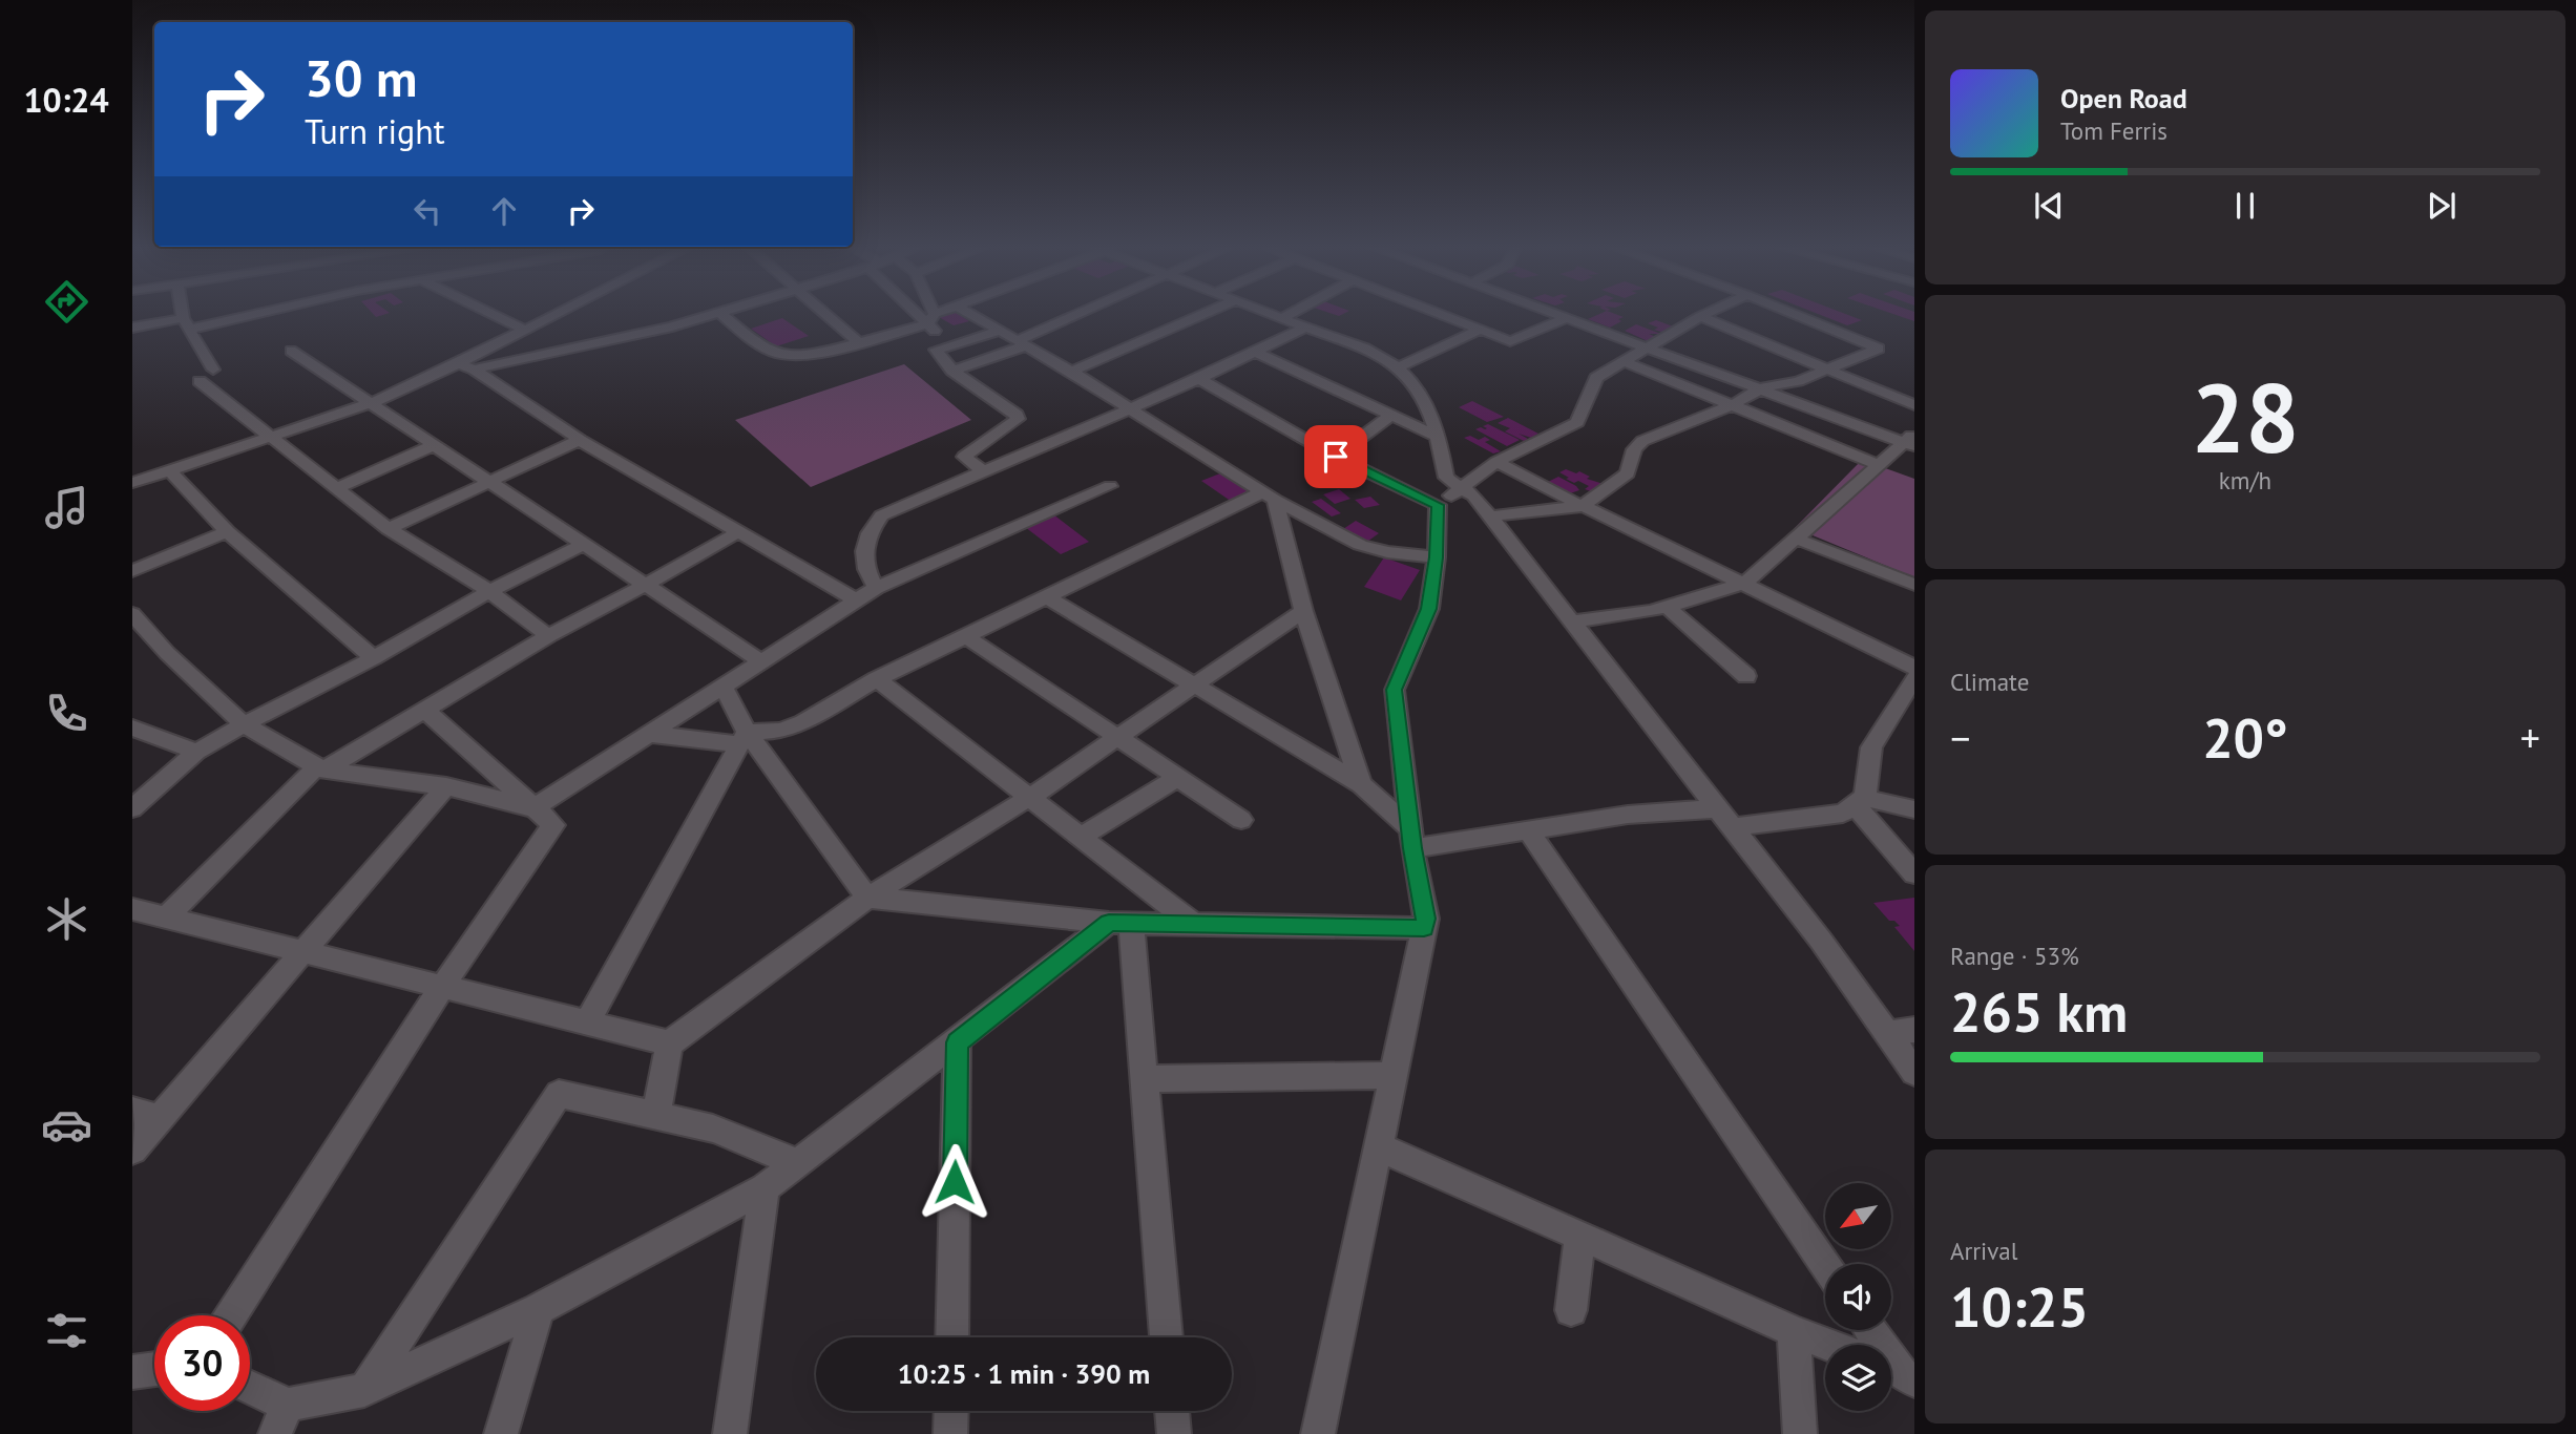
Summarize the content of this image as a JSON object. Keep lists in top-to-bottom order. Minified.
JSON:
{"north":"bottom left","page":{"tabs":"10:24","turn":["30 m","Turn right"],"song":["Open Road","Tom Ferris"],"tile":[["28","km/h"],"Climate",["Range · 53%","265 km"],["Arrival","10:25"]],"heat":["−","20°","+"],"limit":"30","trip":"10:25 · 1 min · 390 m"}}
